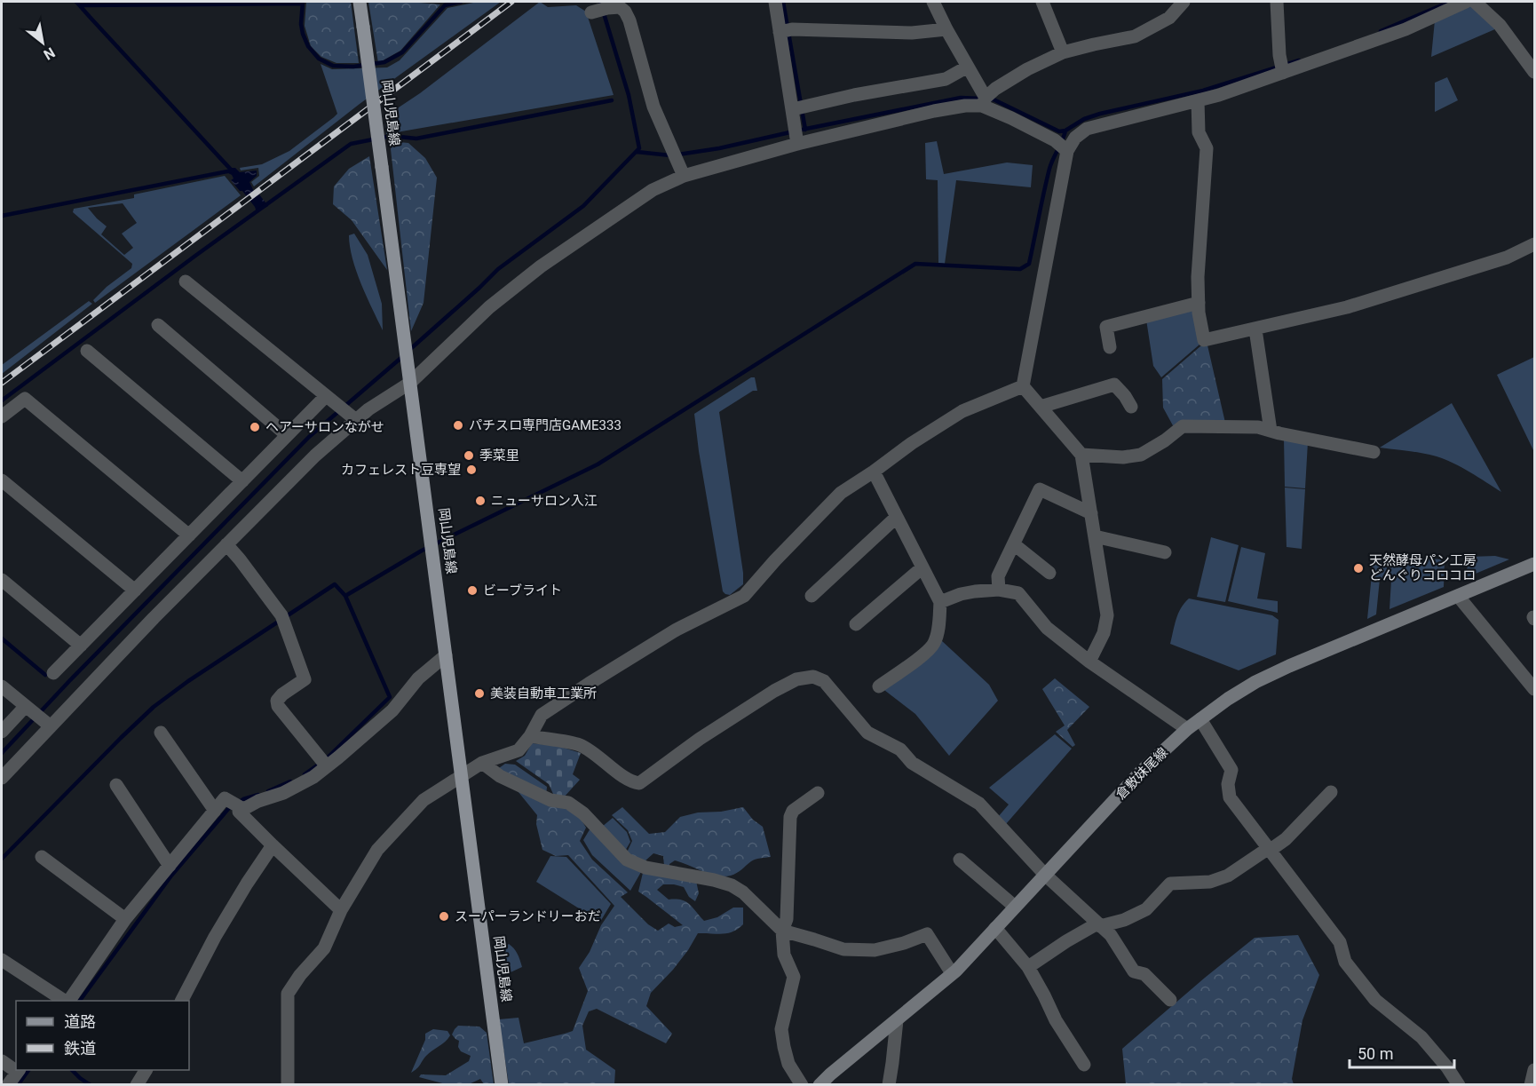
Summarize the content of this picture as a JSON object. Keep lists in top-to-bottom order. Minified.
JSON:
{"streets":{"main road":["岡山児島線","倉敷妹尾線"]},"places":["パチスロ専門店GAME333","ヘアーサロンながせ","季菜里","カフェレスト豆専望","ニューサロン入江","天然酵母パン工房 どんぐりコロコロ","ビーブライト","美装自動車工業所","スーパーランドリーおだ"],"legend":["道路","鉄道"],"scale_bar":"50 m","north":"bottom right"}
